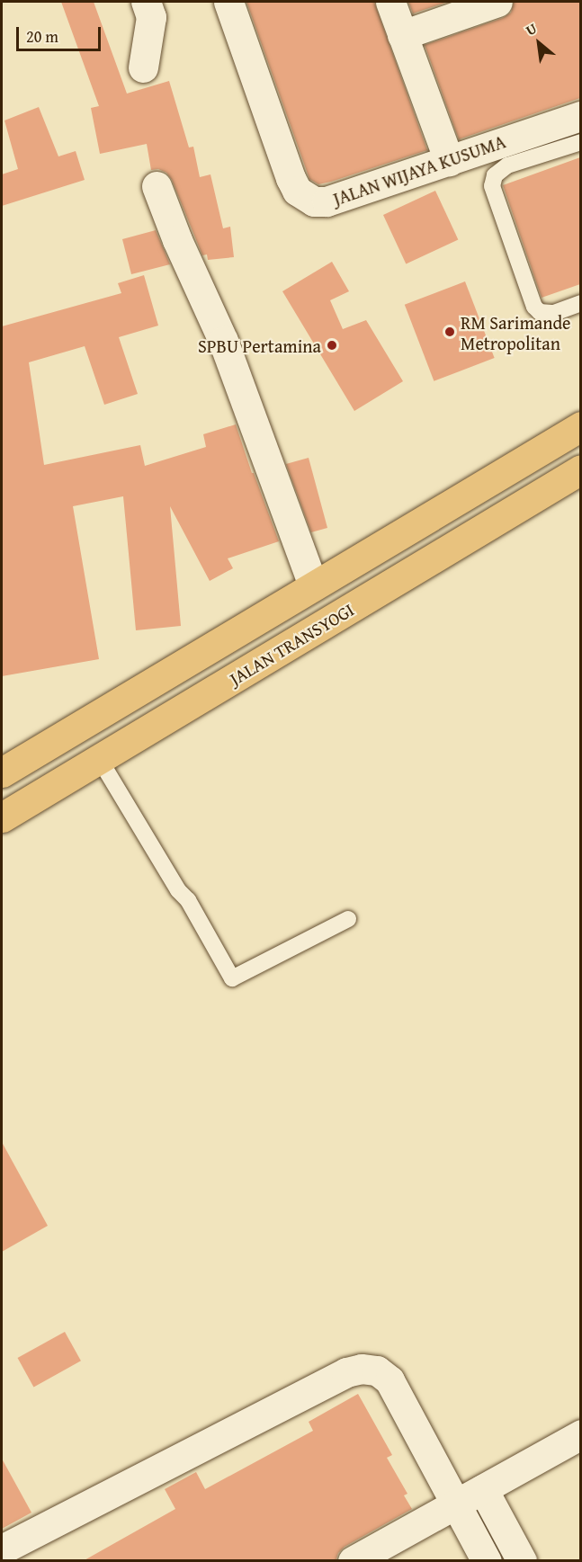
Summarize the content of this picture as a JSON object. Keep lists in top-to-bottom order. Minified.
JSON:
{"streets":{"highway":["JALAN TRANSYOGI"],"street":["JALAN WIJAYA KUSUMA"]},"places":["RM Sarimande Metropolitan","SPBU Pertamina"],"scale_bar":"20 m","north":"top left"}
